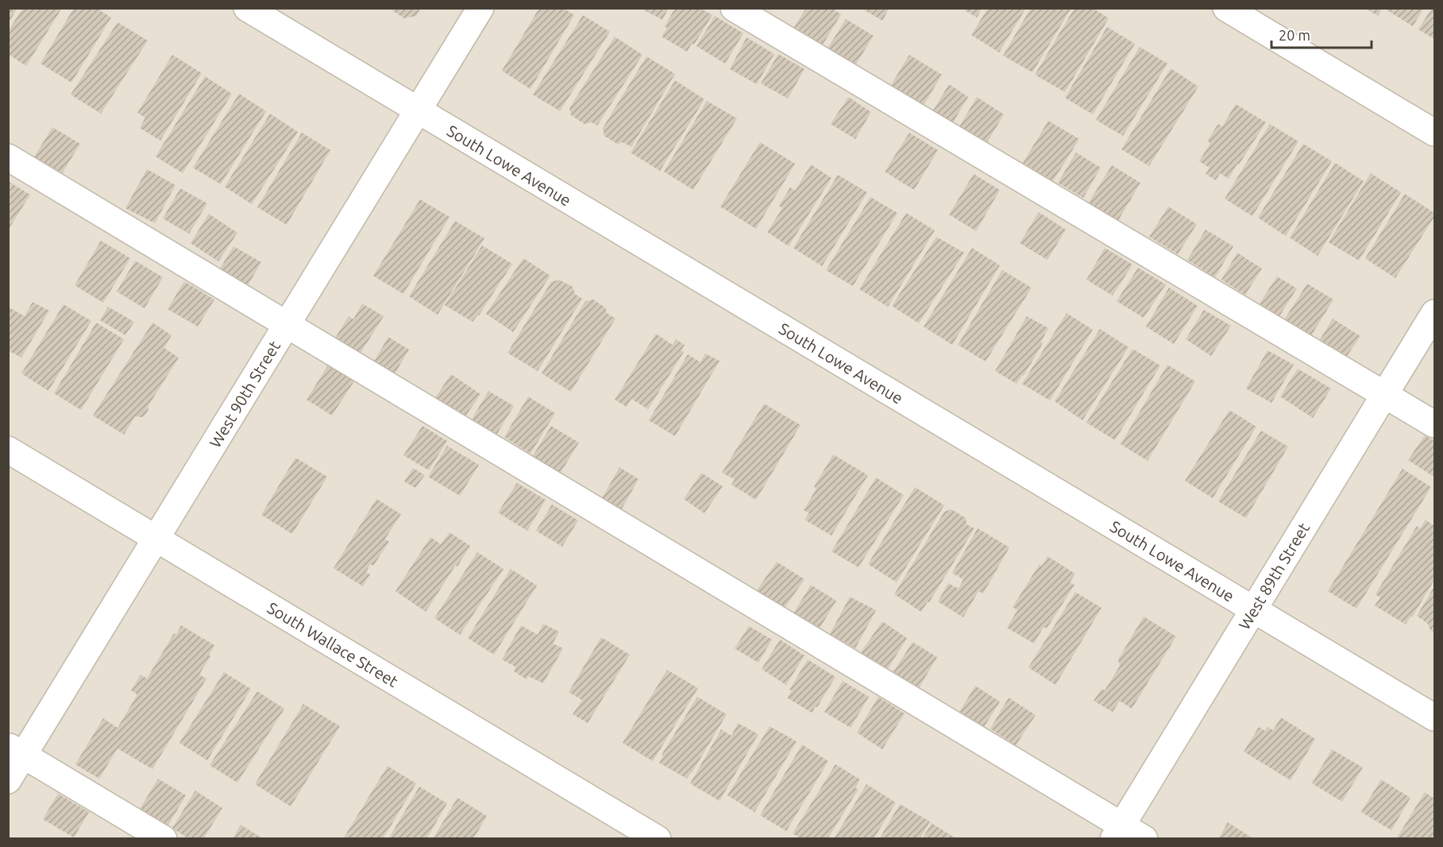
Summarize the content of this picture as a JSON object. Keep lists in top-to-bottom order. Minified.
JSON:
{"streets":{"street":["South Lowe Avenue","West 90th Street","West 89th Street","South Wallace Street"]},"crossings":[["South Lowe Avenue","West 90th Street"],["South Lowe Avenue","West 89th Street"],["West 90th Street","South Wallace Street"]],"scale_bar":"20 m"}
